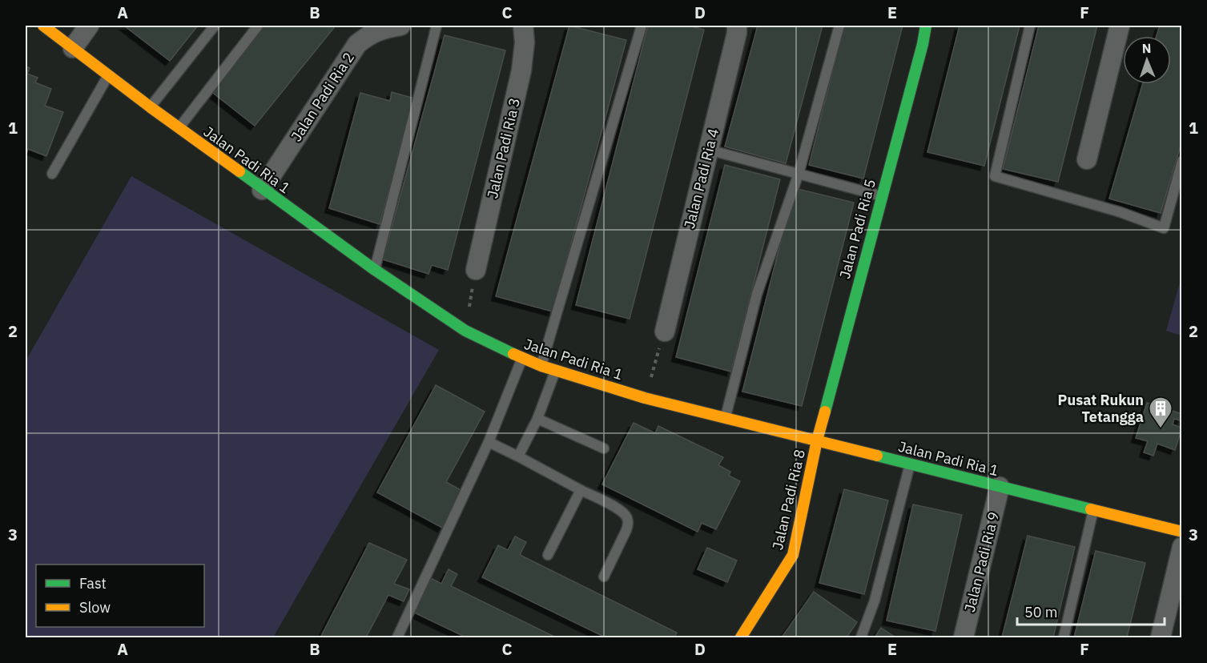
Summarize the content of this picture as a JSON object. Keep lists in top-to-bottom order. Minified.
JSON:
{"streets":{"street":["Jalan Padi Ria 2","Jalan Padi Ria 3","Jalan Padi Ria 1","Jalan Padi Ria 4","Jalan Padi Ria 5","Jalan Padi Ria 8","Jalan Padi Ria 9"]},"crossings":[["Jalan Padi Ria 2","Jalan Padi Ria 1"],["Jalan Padi Ria 1","Jalan Padi Ria 5"],["Jalan Padi Ria 1","Jalan Padi Ria 8"],["Jalan Padi Ria 1","Jalan Padi Ria 9"],["Jalan Padi Ria 5","Jalan Padi Ria 8"]],"places":{"building":["Pusat Rukun Tetangga"]},"legend":["Fast","Slow"],"scale_bar":"50 m","north":"top","grid":{"columns":["A","B","C","D","E","F"],"rows":["1","2","3"]}}
